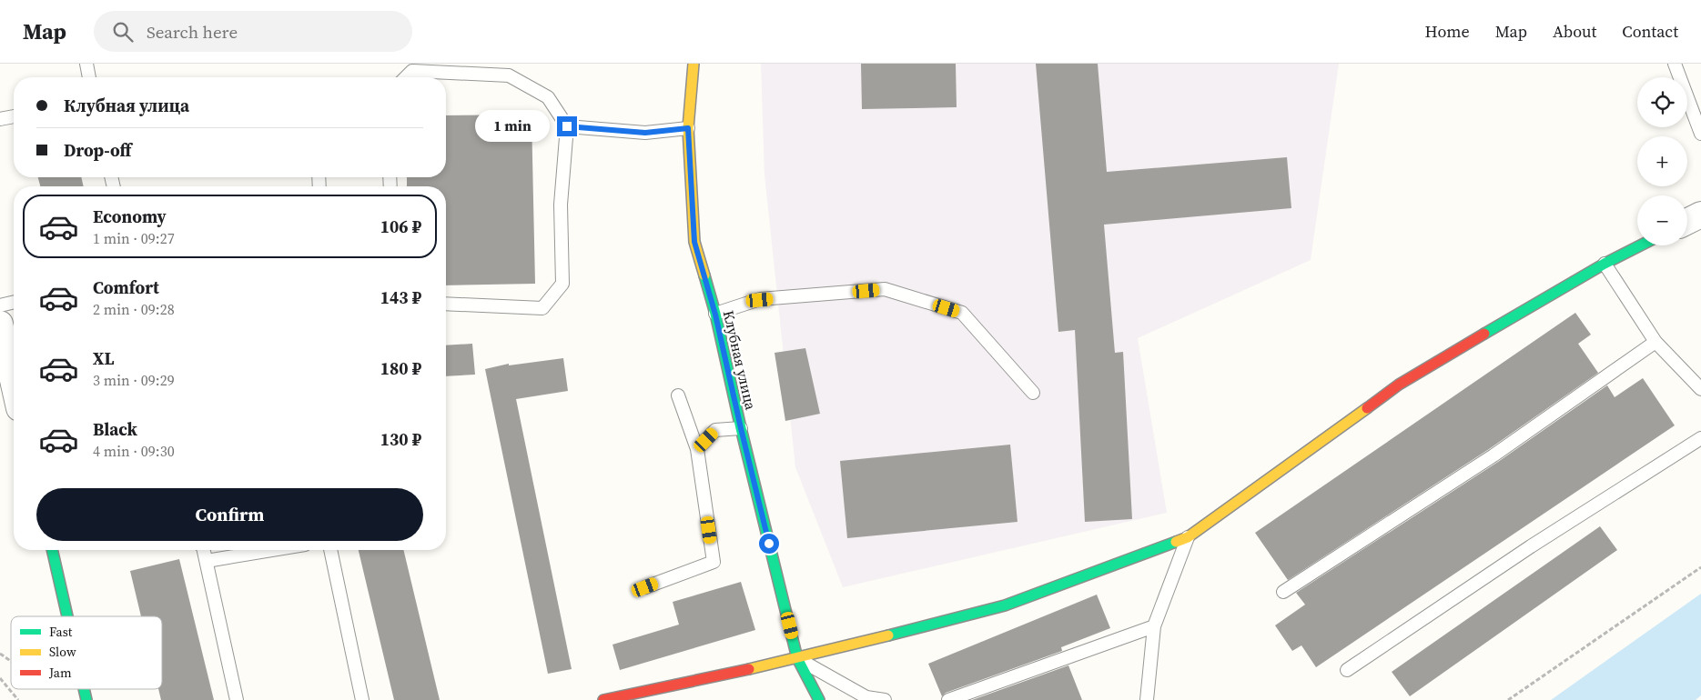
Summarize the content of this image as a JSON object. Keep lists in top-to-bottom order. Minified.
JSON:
{"streets":{"street":["Клубная улица"]},"legend":["Fast","Slow","Jam"],"page":{"header":"Map","search":"Search here","nav":["Home","Map","About","Contact"],"map_buttons":["+","−"],"banner":["Клубная улица","Drop-off"],"bubble":"1 min","list":[{"name":"Economy","note":"1 min · 09:27","value":"106 ₽"},{"name":"Comfort","note":"2 min · 09:28","value":"143 ₽"},{"name":"XL","note":"3 min · 09:29","value":"180 ₽"},{"name":"Black","note":"4 min · 09:30","value":"130 ₽"}],"buttons":"Confirm"}}
